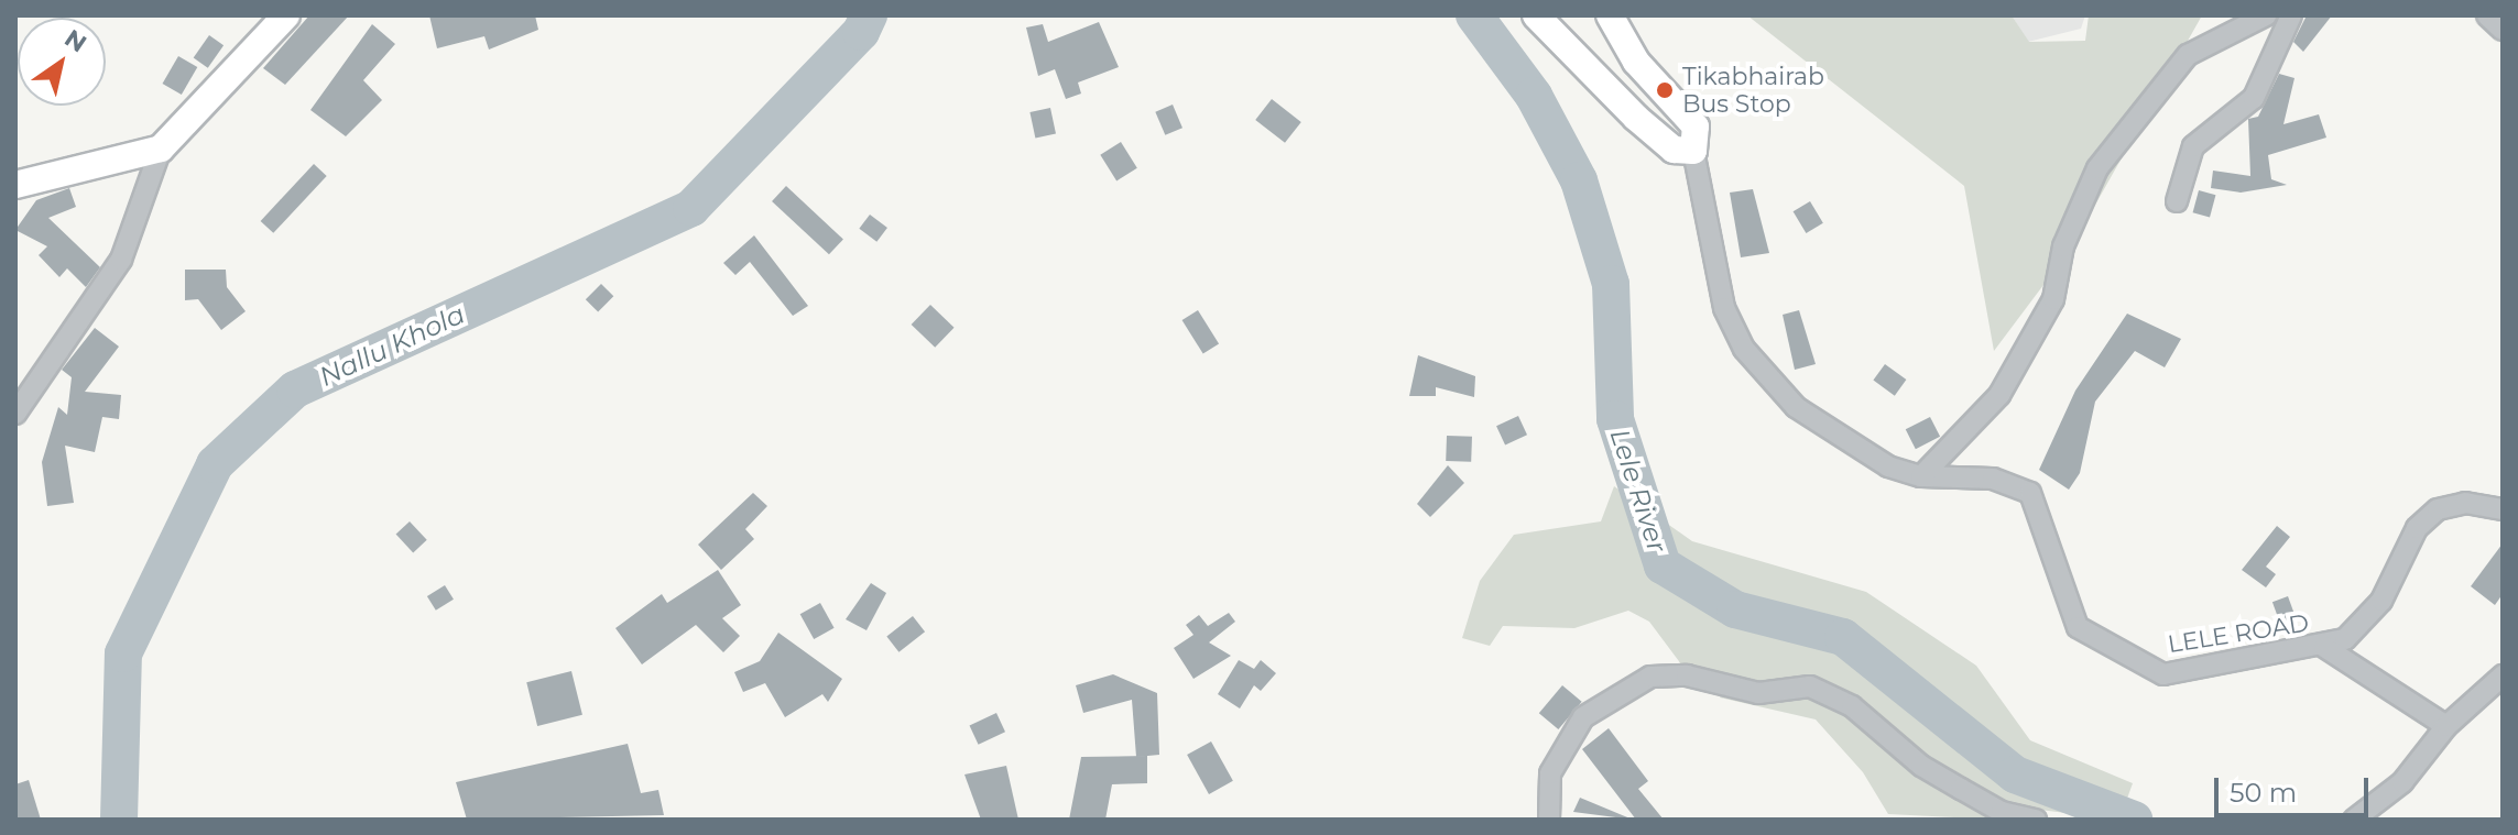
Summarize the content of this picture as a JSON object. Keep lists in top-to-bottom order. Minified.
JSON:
{"streets":{"street":["LELE ROAD"]},"water":["Nallu Khola","Lele River"],"places":["Tikabhairab Bus Stop"],"scale_bar":"50 m","north":"top right"}
